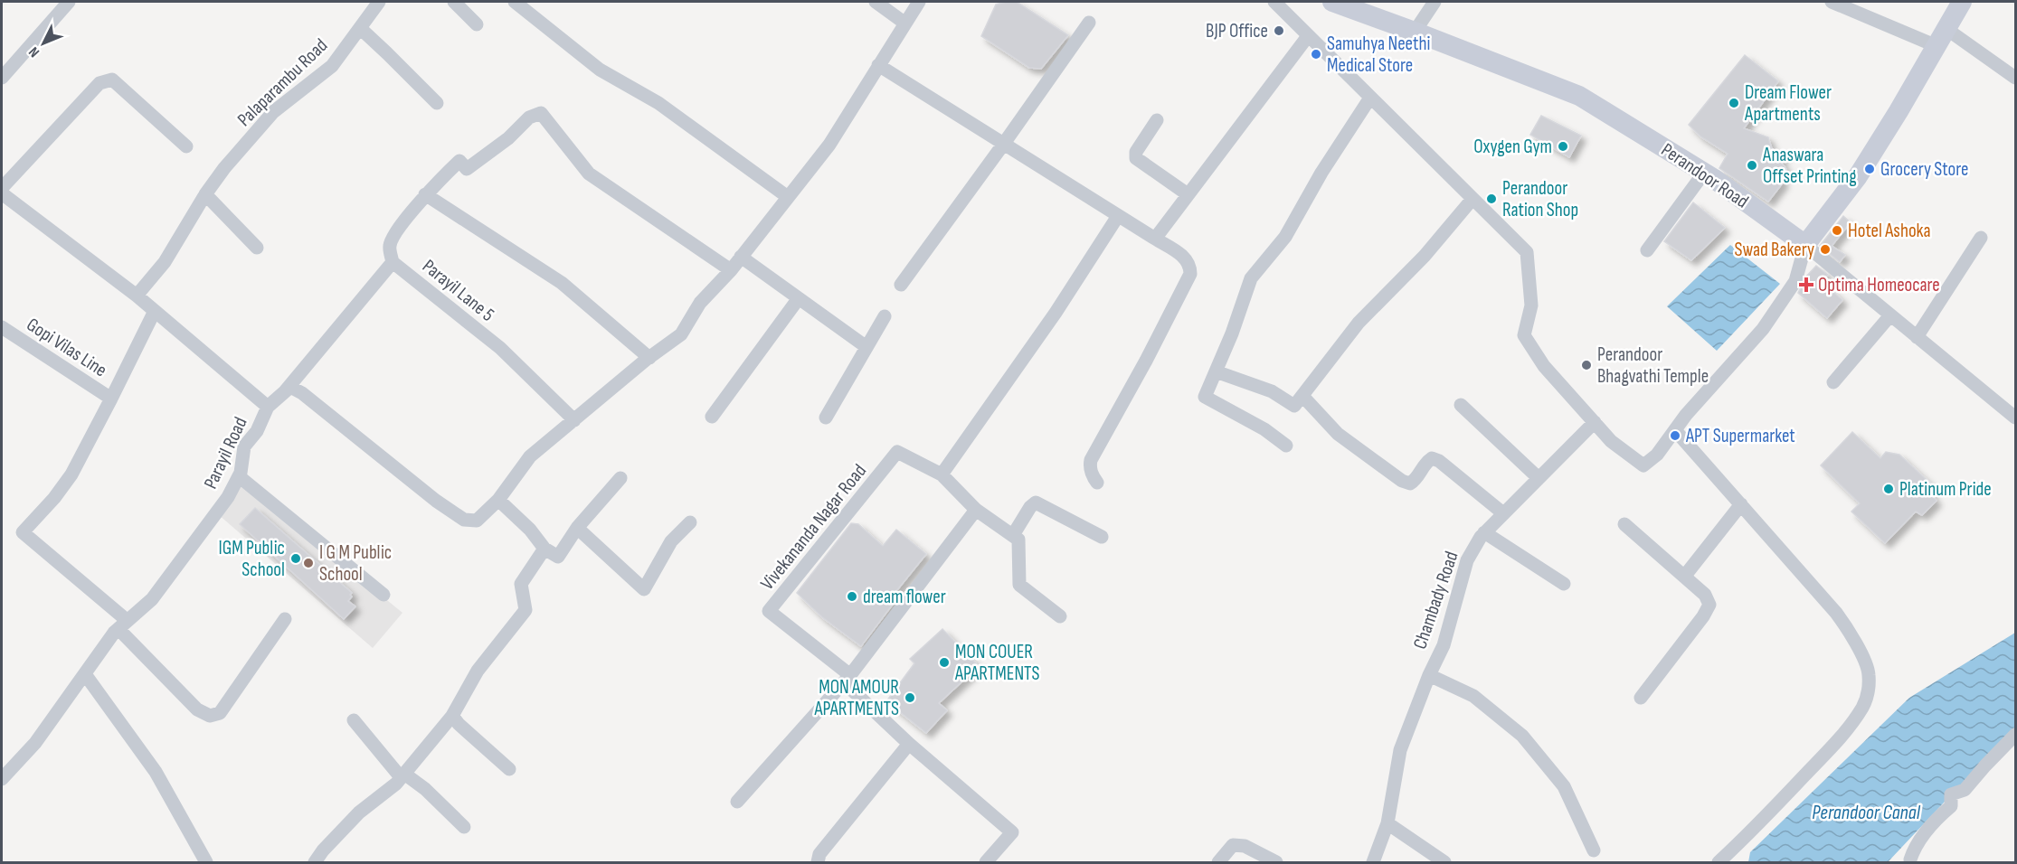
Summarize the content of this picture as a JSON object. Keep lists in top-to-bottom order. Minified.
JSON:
{"streets":{"main road":["Perandoor Road"],"street":["Palaparambu Road","Parayil Lane 5","Gopi Vilas Line","Parayil Road","Vivekananda Nagar Road","Chambady Road"]},"crossings":[["Palaparambu Road","Parayil Road"],["Gopi Vilas Line","Parayil Road"]],"water":["Perandoor Canal"],"places":{"other":["BJP Office","Samuhya Neethi Medical Store","Dream Flower Apartments","Oxygen Gym","Anaswara Offset Printing","Grocery Store","Perandoor Ration Shop","Hotel Ashoka","Swad Bakery","Perandoor Bhagvathi Temple","APT Supermarket","Platinum Pride","IGM Public School","I G M Public School","dream flower","MON COUER APARTMENTS","MON AMOUR APARTMENTS"],"health":["Optima Homeocare"]},"north":"bottom left"}
